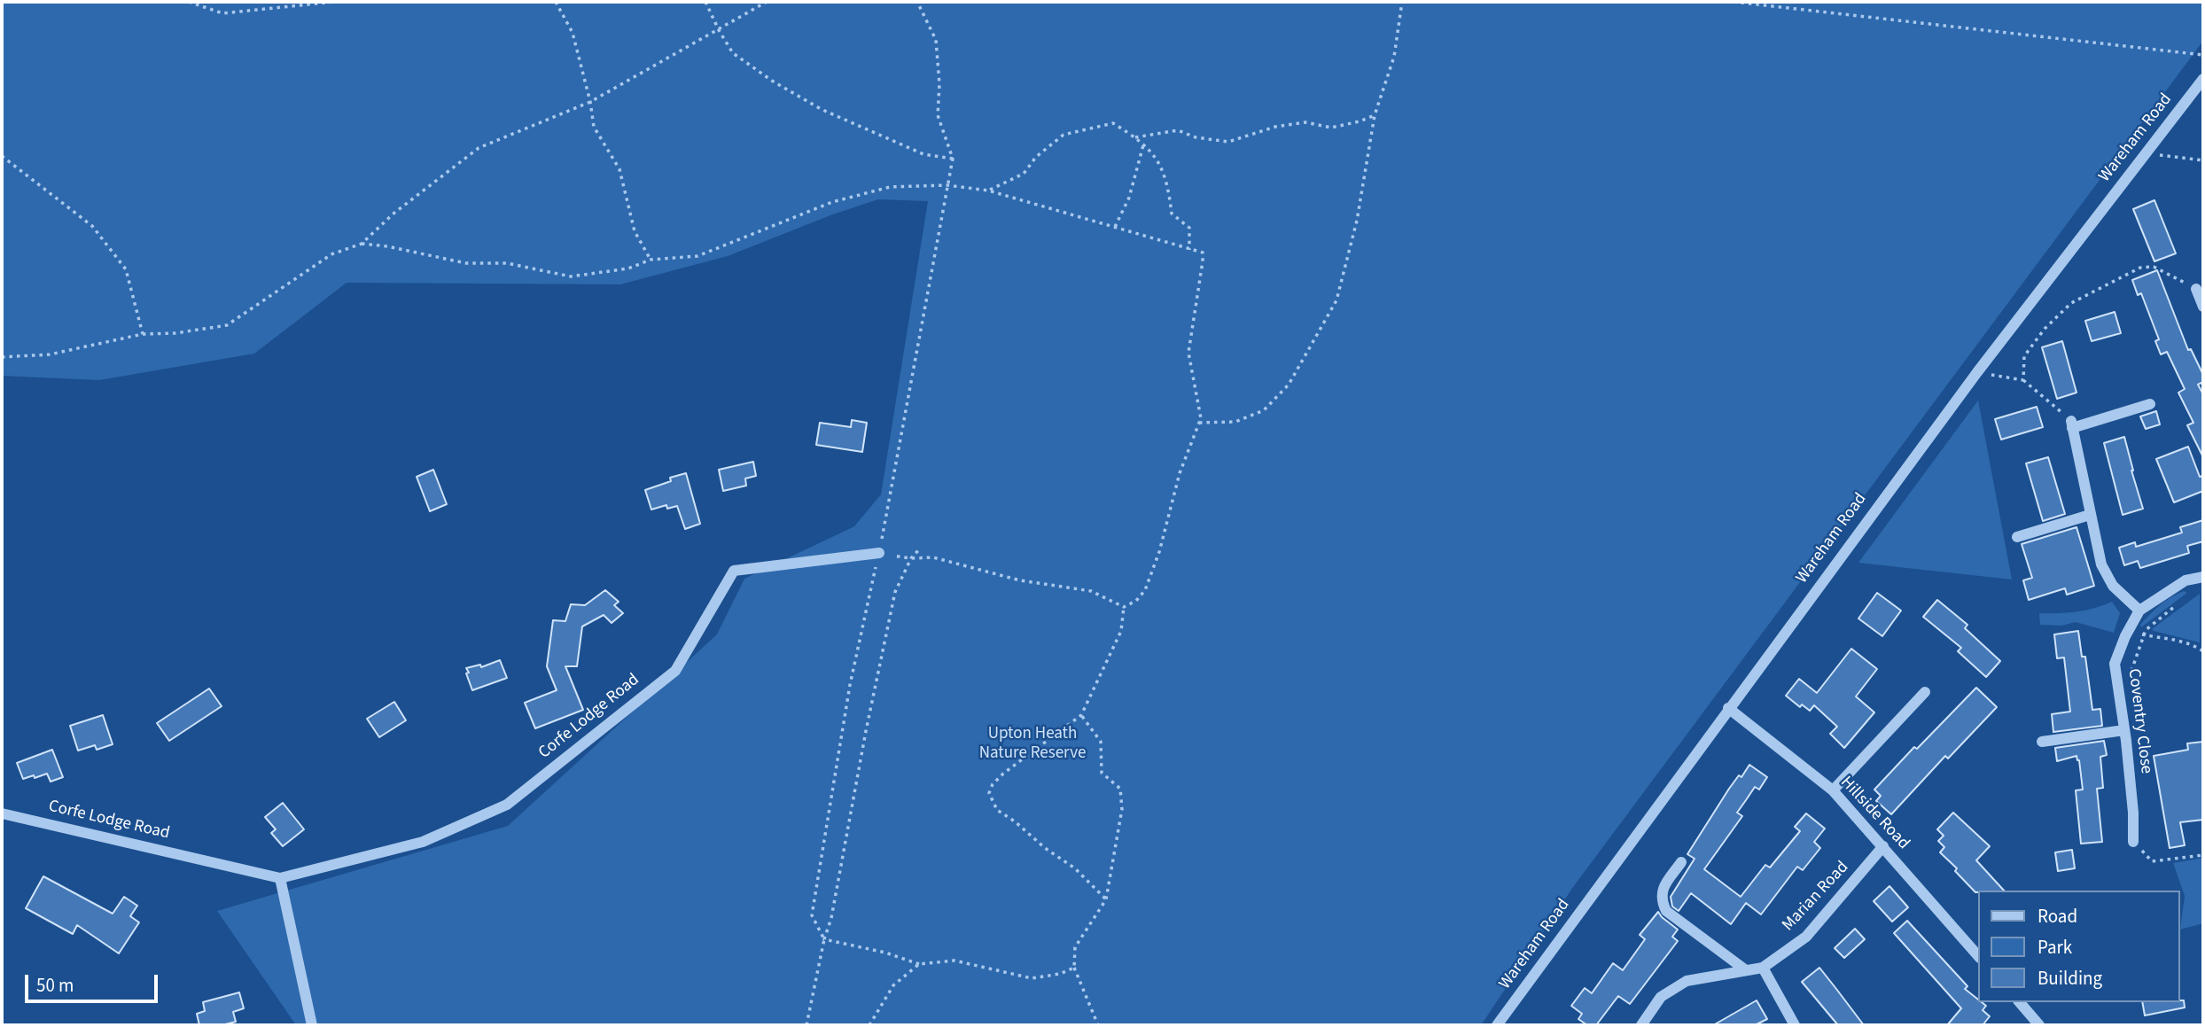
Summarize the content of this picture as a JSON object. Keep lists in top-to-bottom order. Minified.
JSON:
{"streets":{"street":["Wareham Road","Corfe Lodge Road","Coventry Close","Hillside Road","Marian Road"]},"crossings":[["Wareham Road","Hillside Road"],["Hillside Road","Marian Road"]],"parks":["Upton Heath Nature Reserve"],"legend":["Road","Park","Building"],"scale_bar":"50 m"}
